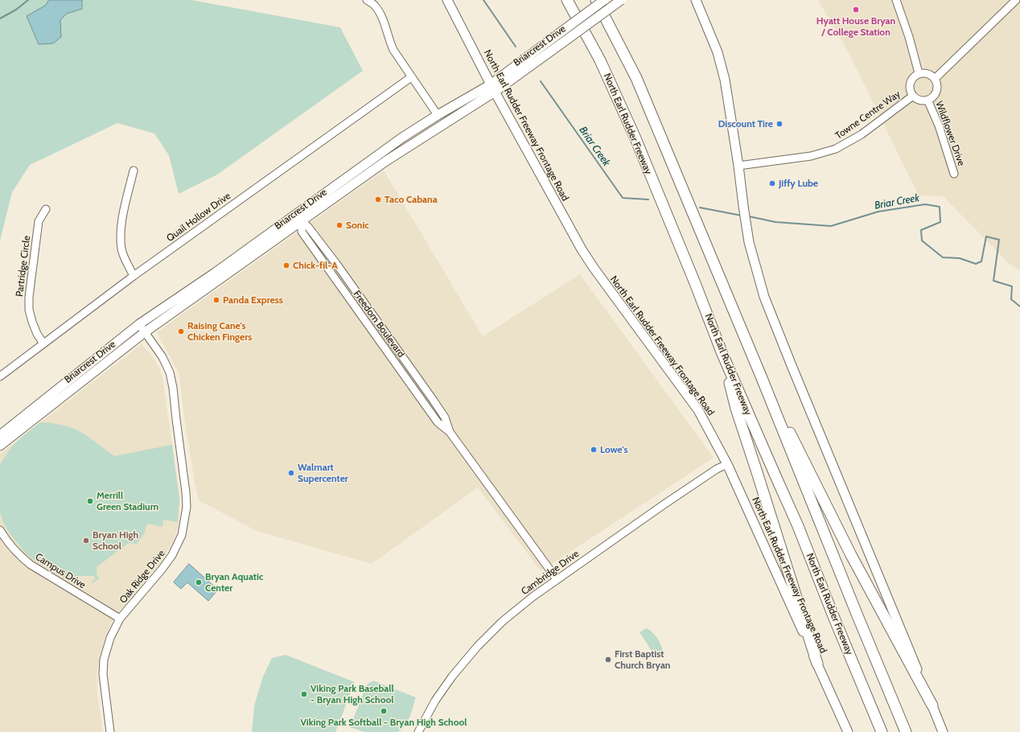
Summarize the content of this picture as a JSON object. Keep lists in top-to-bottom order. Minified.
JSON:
{"streets":{"highway":["North Earl Rudder Freeway"],"main road":["Briarcrest Drive","North Earl Rudder Freeway Frontage Road"],"street":["Towne Centre Way","Wildflower Drive","Quail Hollow Drive","Partridge Circle","Freedom Boulevard","Campus Drive","Cambridge Drive","Oak Ridge Drive"]},"crossings":[["Briarcrest Drive","North Earl Rudder Freeway Frontage Road"],["Briarcrest Drive","Freedom Boulevard"],["Briarcrest Drive","Oak Ridge Drive"],["Towne Centre Way","Wildflower Drive"],["North Earl Rudder Freeway Frontage Road","Cambridge Drive"],["Quail Hollow Drive","Partridge Circle"],["Freedom Boulevard","Cambridge Drive"],["Campus Drive","Oak Ridge Drive"]],"water":["Briar Creek"],"places":["Hyatt House Bryan / College Station","Discount Tire","Jiffy Lube","Taco Cabana","Sonic","Chick-fil-A","Panda Express","Raising Cane's Chicken Fingers","Lowe's","Walmart Supercenter","Merrill Green Stadium","Bryan High School","Bryan Aquatic Center","First Baptist Church Bryan","Viking Park Baseball - Bryan High School","Viking Park Softball - Bryan High School"]}
